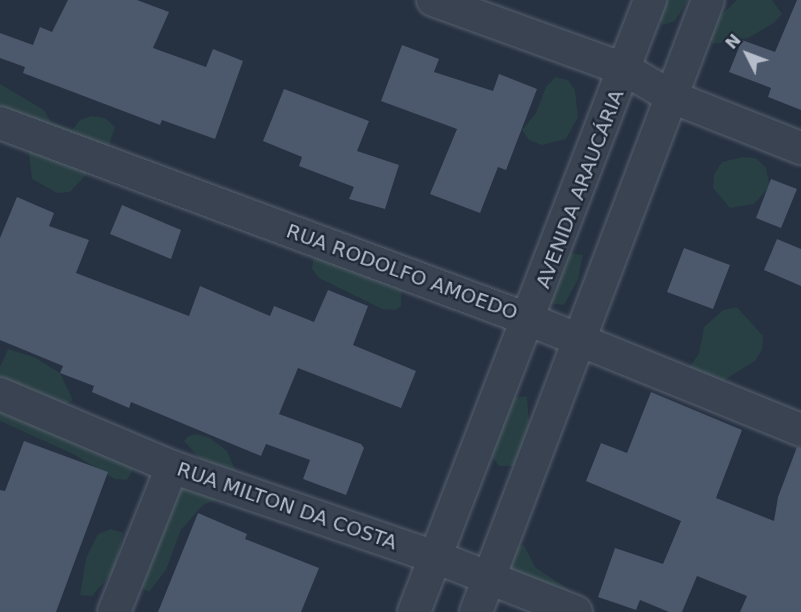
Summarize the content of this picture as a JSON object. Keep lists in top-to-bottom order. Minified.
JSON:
{"streets":{"street":["AVENIDA ARAUCÁRIA","RUA RODOLFO AMOEDO","RUA MILTON DA COSTA"]},"crossings":[["AVENIDA ARAUCÁRIA","RUA RODOLFO AMOEDO"],["AVENIDA ARAUCÁRIA","RUA MILTON DA COSTA"]],"north":"top left"}
